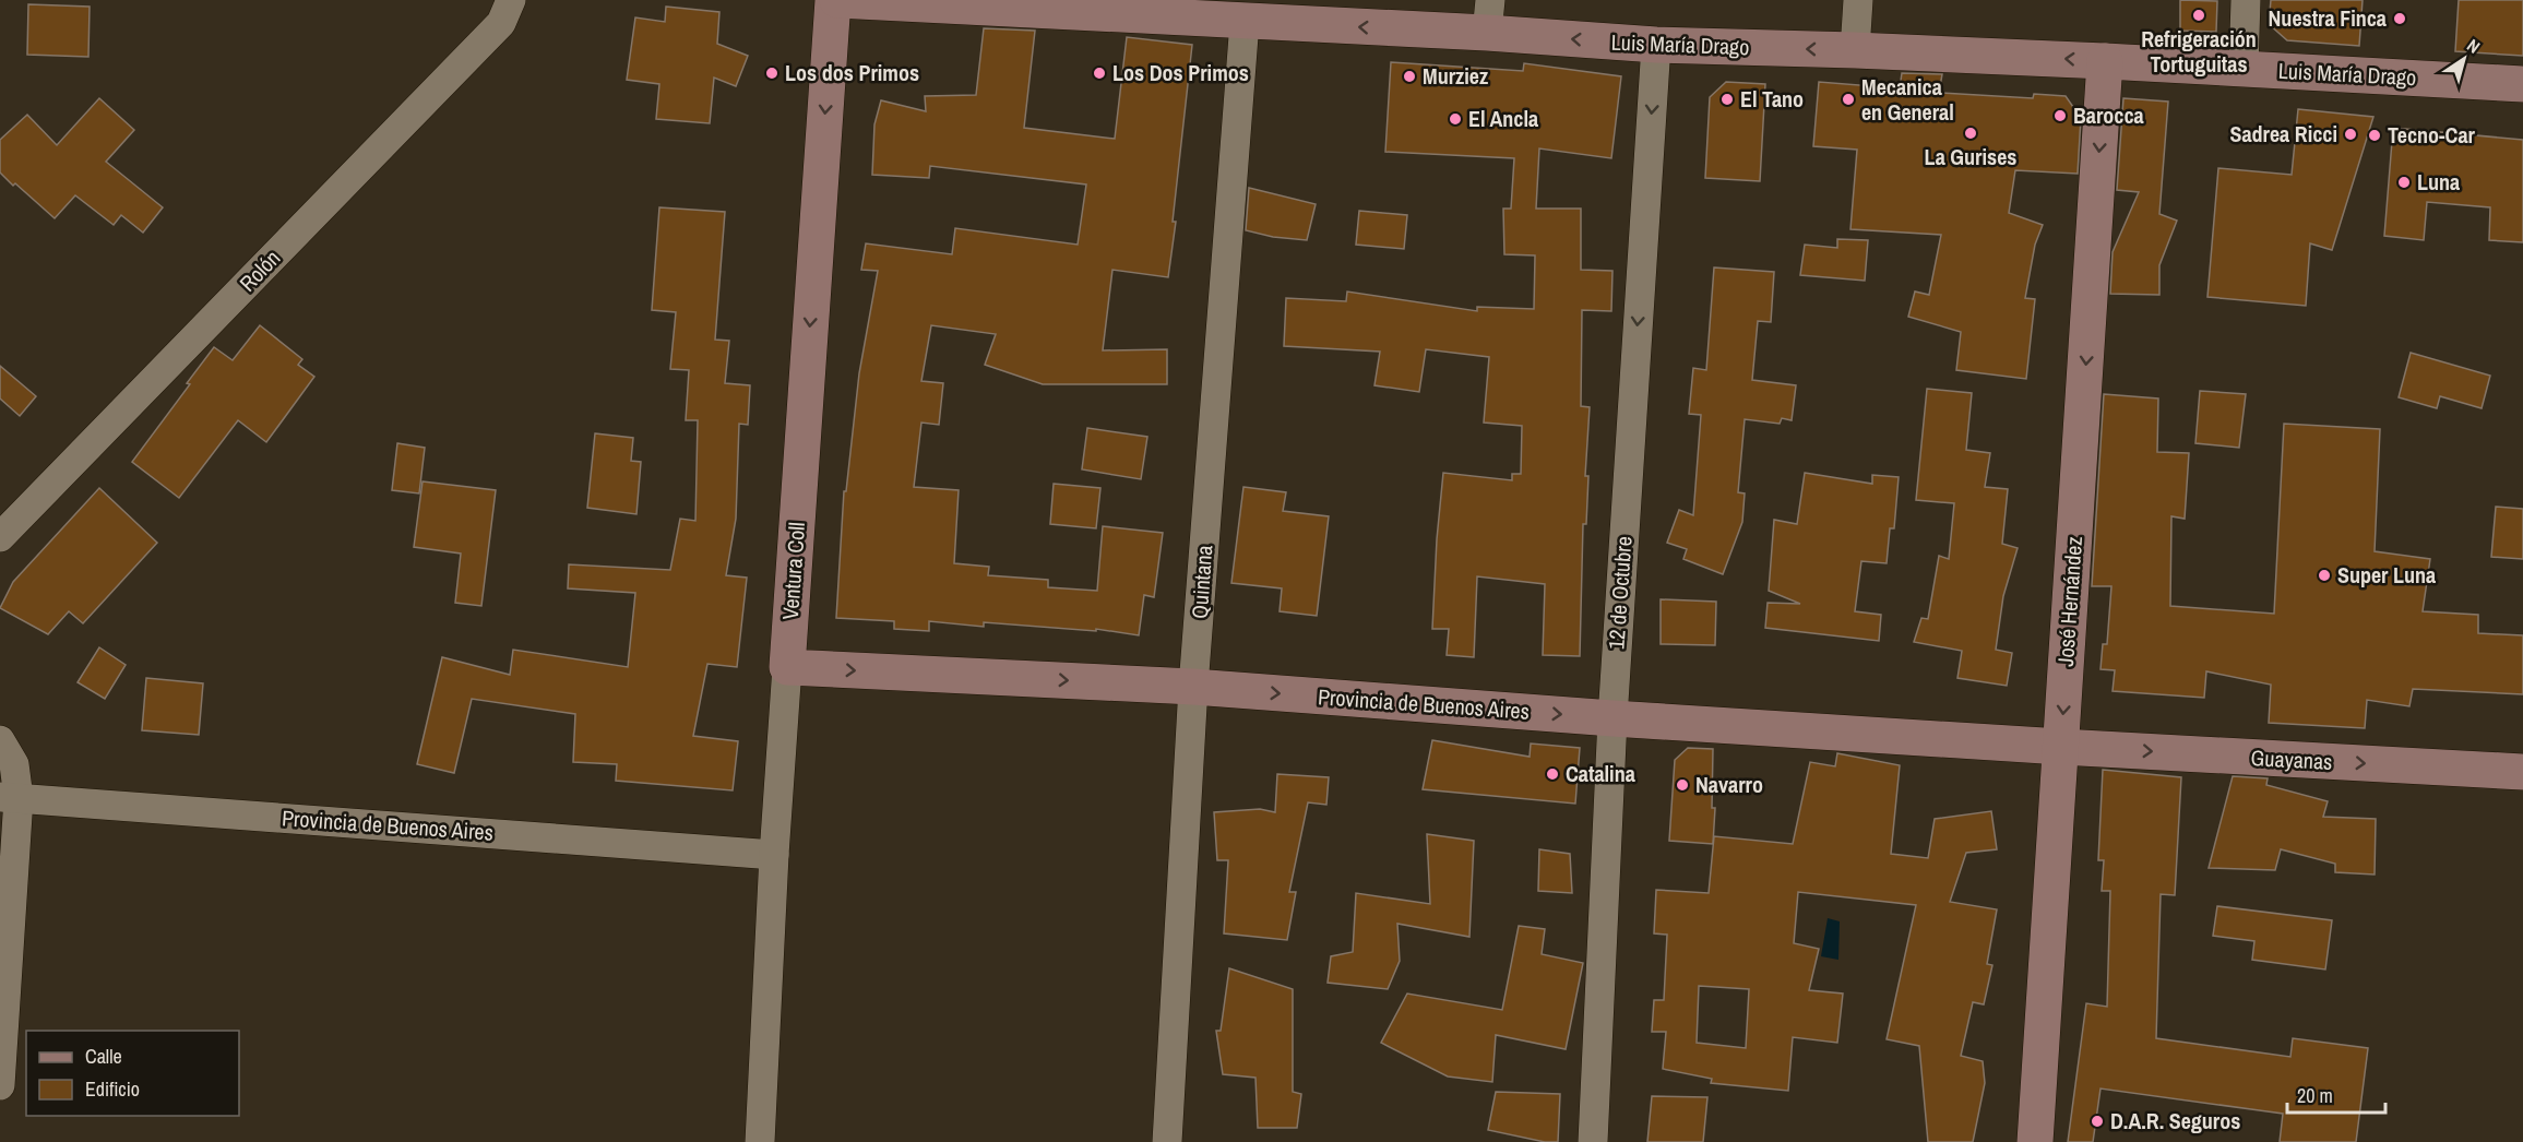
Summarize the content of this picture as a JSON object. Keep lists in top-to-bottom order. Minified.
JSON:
{"streets":{"street":["Luis María Drago","Rolón","Ventura Coll","Quintana","12 de Octubre","José Hernández","Provincia de Buenos Aires","Guayanas"]},"crossings":[["Luis María Drago","Quintana"],["Luis María Drago","12 de Octubre"],["Luis María Drago","José Hernández"],["Ventura Coll","Provincia de Buenos Aires"],["Quintana","Provincia de Buenos Aires"],["12 de Octubre","Provincia de Buenos Aires"],["José Hernández","Provincia de Buenos Aires"],["José Hernández","Guayanas"],["Provincia de Buenos Aires","Guayanas"]],"one_way":["Luis María Drago","Ventura Coll","12 de Octubre","José Hernández","Provincia de Buenos Aires","Guayanas"],"places":["Refrigeración Tortuguitas","Nuestra Finca","Los dos Primos","Los Dos Primos","Murziez","El Tano","Mecanica en General","Barocca","El Ancla","La Gurises","Sadrea Ricci","Tecno-Car","Luna","Super Luna","Catalina","Navarro","D.A.R. Seguros"],"legend":["Calle","Edificio"],"scale_bar":"20 m","north":"top right"}
